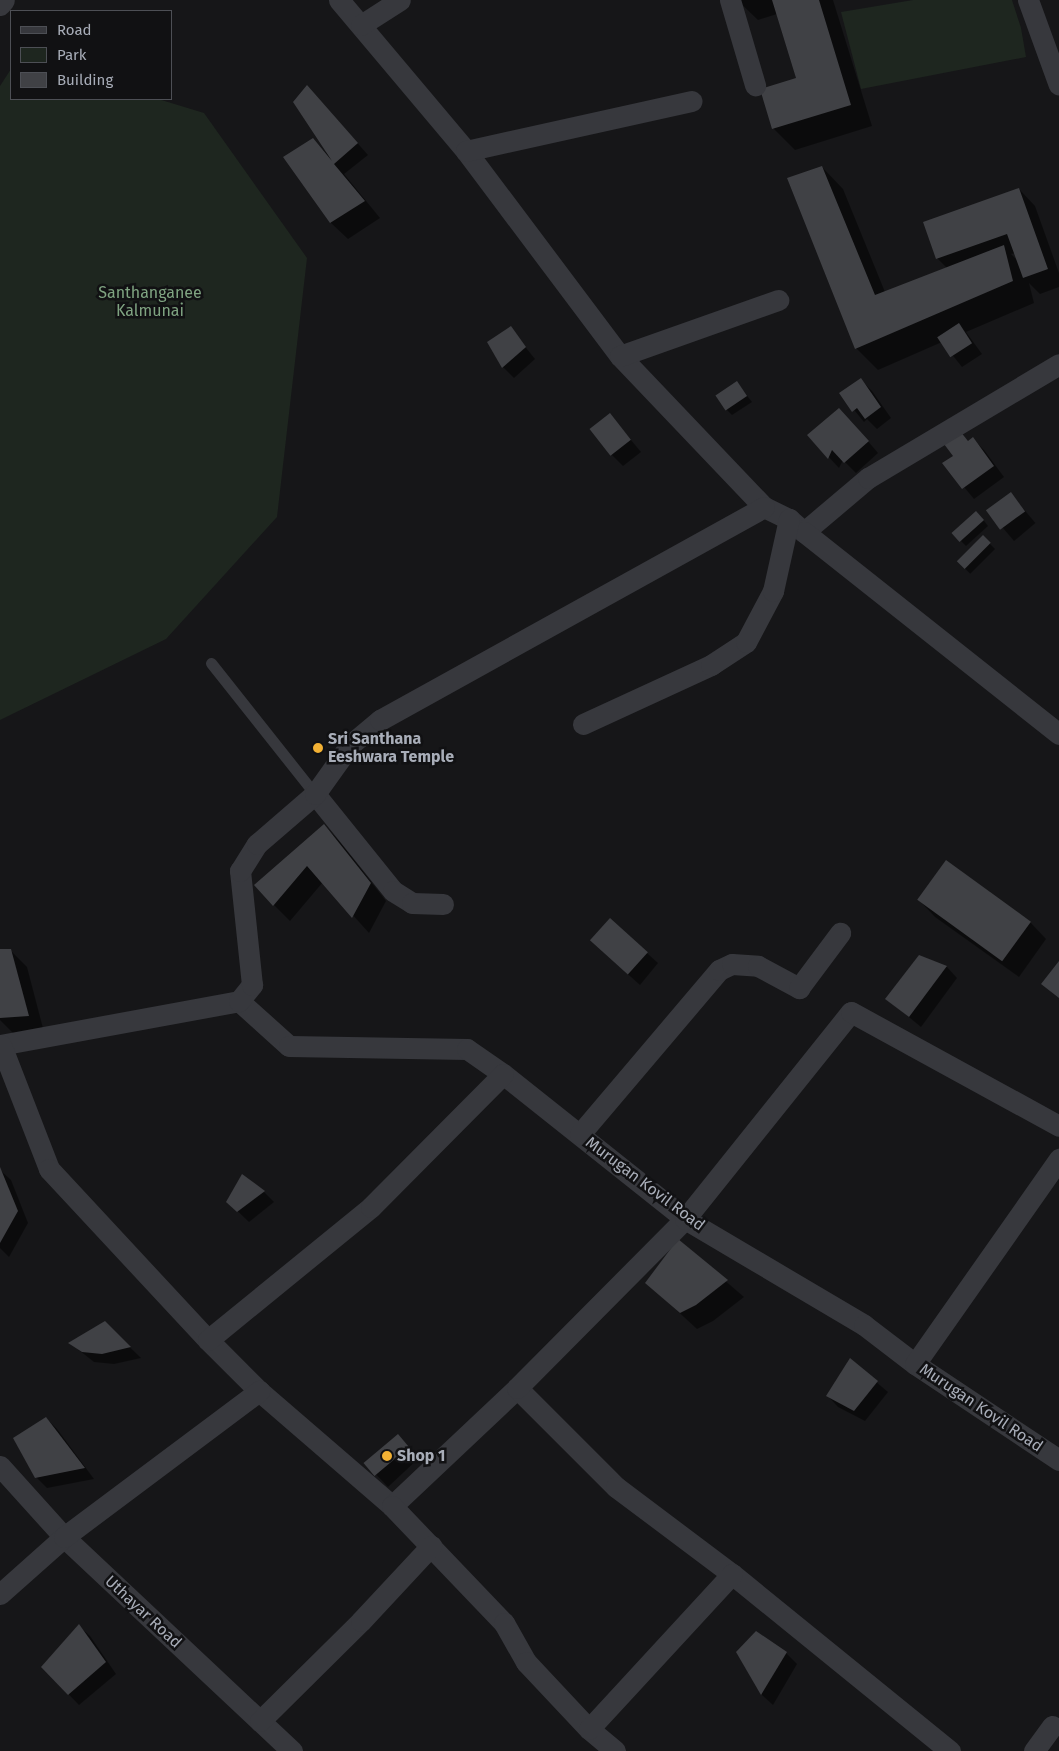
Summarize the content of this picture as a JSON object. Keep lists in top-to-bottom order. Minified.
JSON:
{"streets":{"street":["Murugan Kovil Road","Uthayar Road"]},"parks":["Santhanganee Kalmunai"],"places":["Sri Santhana Eeshwara Temple","Shop 1"],"legend":["Road","Park","Building"]}
